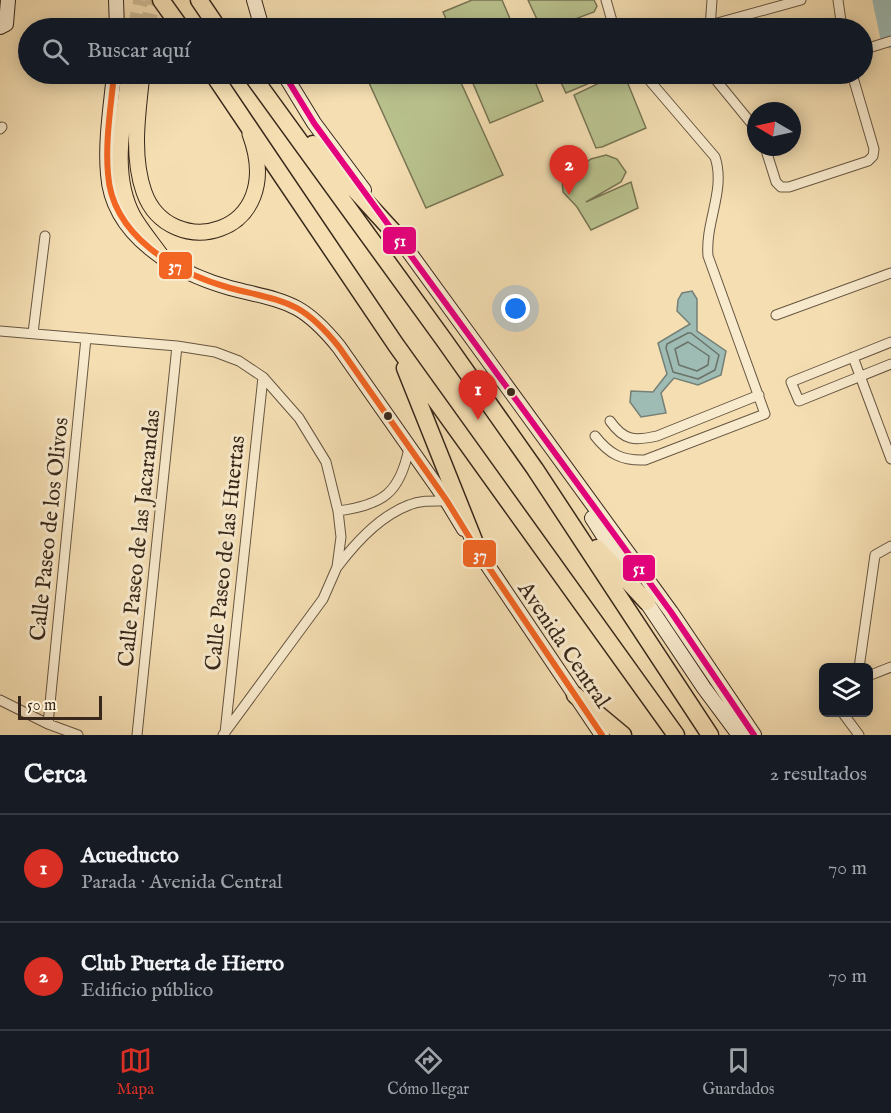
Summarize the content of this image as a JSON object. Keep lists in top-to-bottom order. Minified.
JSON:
{"streets":{"main road":["Avenida Central"],"street":["Calle Paseo de los Olivos","Calle Paseo de las Jacarandas","Calle Paseo de las Huertas"]},"lines":["transit line 37","transit line 51"],"scale_bar":"50 m","north":"left","page":{"search":"Buscar aquí","pins":["2","1"],"scale":"50 m","heading":["Cerca","2 resultados"],"list":[{"mark":"1","name":"Acueducto","note":"Parada · Avenida Central","value":"70 m"},{"mark":"2","name":"Club Puerta de Hierro","note":"Edificio público","value":"70 m"}],"nav":["Mapa","Cómo llegar","Guardados"]}}
